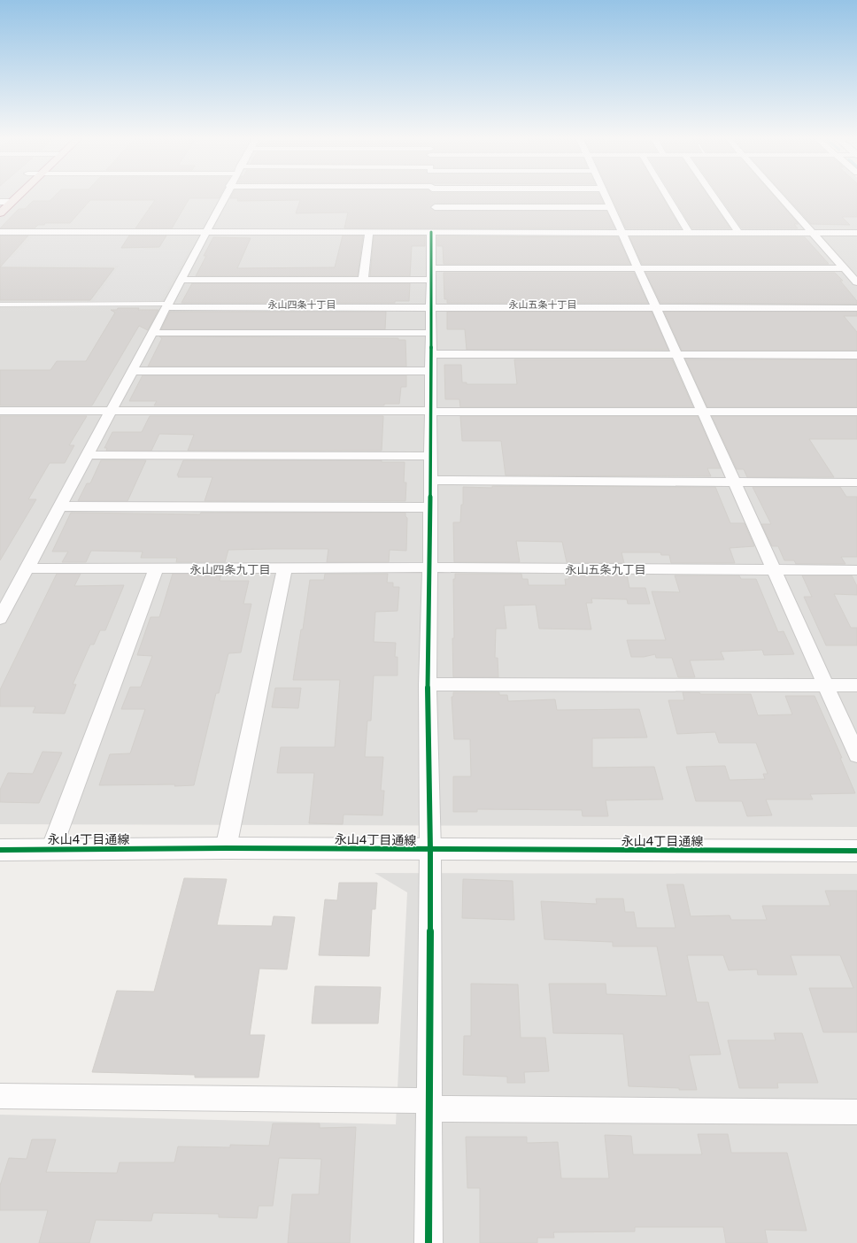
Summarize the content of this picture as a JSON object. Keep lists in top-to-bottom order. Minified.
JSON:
{"streets":{"street":["永山4丁目通線"]},"districts":["永山四条十丁目","永山五条十丁目","永山四条九丁目","永山五条九丁目"]}
